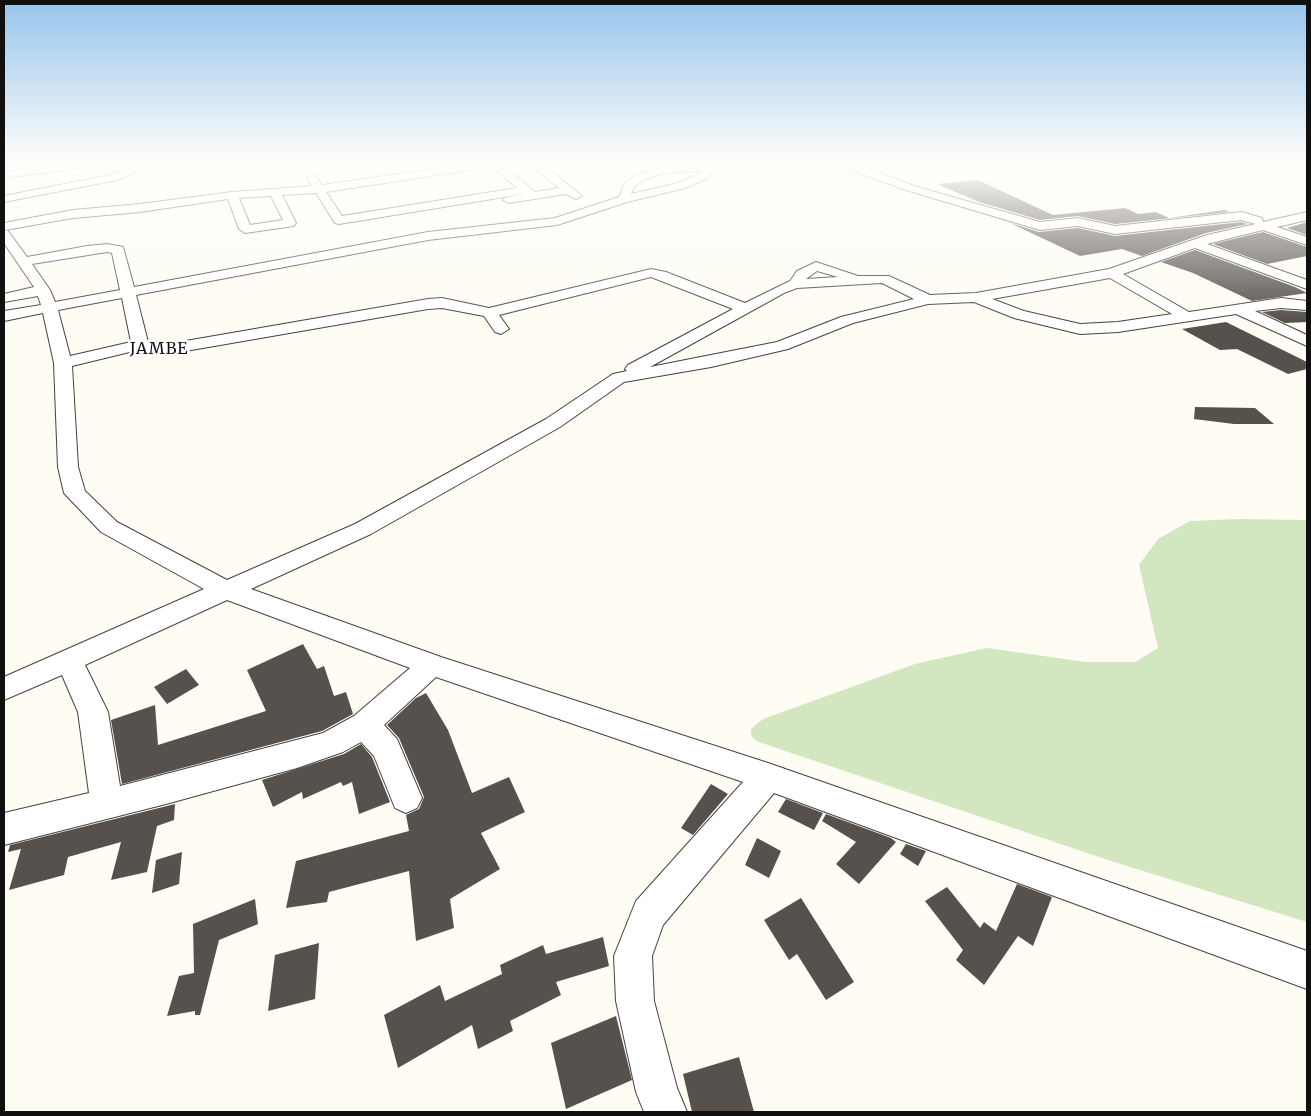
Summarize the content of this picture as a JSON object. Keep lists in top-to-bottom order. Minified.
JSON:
{"districts":["JAMBE"]}
